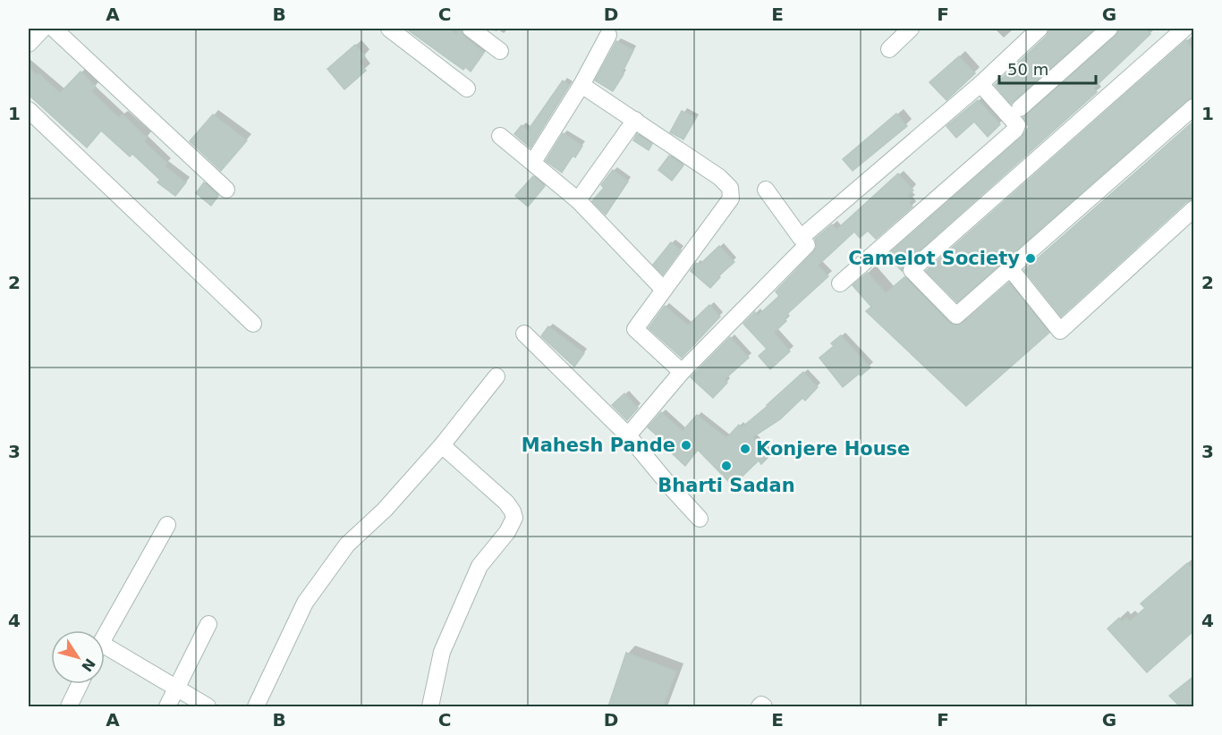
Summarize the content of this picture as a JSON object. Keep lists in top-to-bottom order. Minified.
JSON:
{"places":["Camelot Society","Mahesh Pande","Konjere House","Bharti Sadan"],"scale_bar":"50 m","north":"bottom right","grid":{"columns":["A","B","C","D","E","F","G"],"rows":["1","2","3","4"]}}
